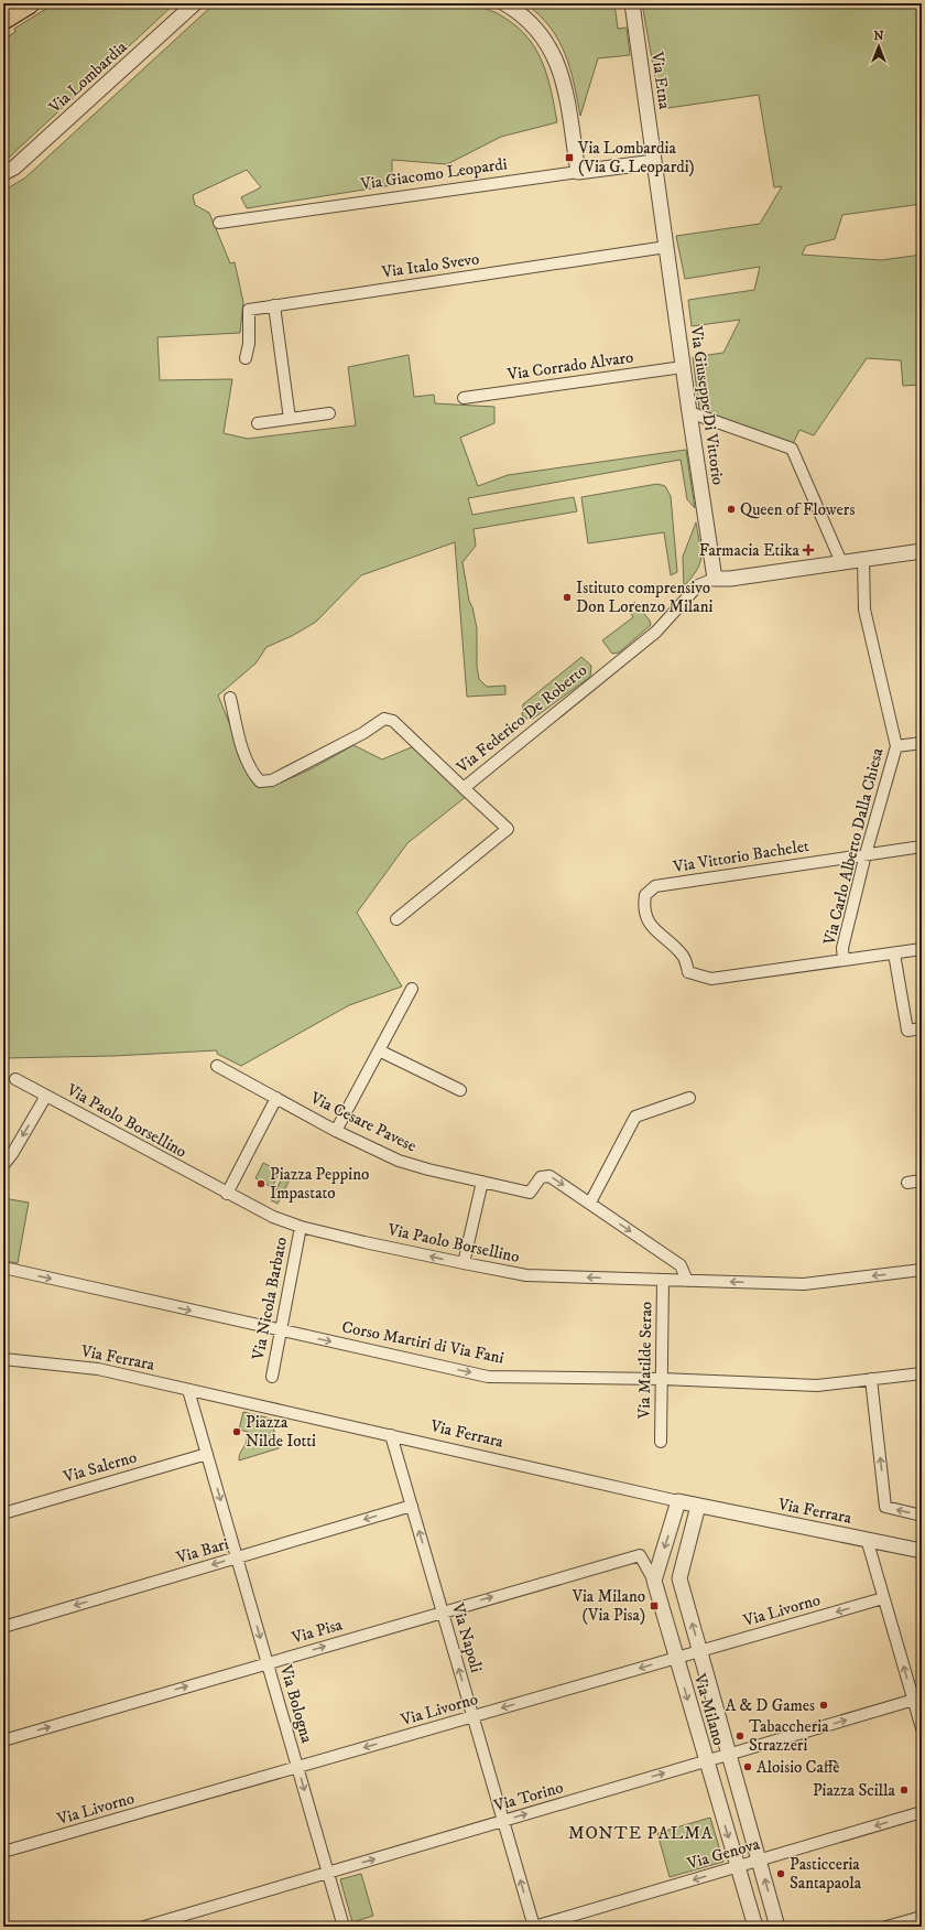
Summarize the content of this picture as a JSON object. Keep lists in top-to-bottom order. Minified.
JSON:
{"streets":{"street":["Via Lombardia","Via Etna","Via Giacomo Leopardi","Via Italo Svevo","Via Corrado Alvaro","Via Giuseppe Di Vittorio","Via Federico De Roberto","Via Carlo Alberto Dalla Chiesa","Via Vittorio Bachelet","Via Paolo Borsellino","Via Cesare Pavese","Via Nicola Barbato","Corso Martiri di Via Fani","Via Ferrara","Via Matilde Serao","Via Salerno","Via Bari","Via Livorno","Via Pisa","Via Napoli","Via Bologna","Via Milano","Via Torino","Via Genova"]},"crossings":[["Via Etna","Via Giacomo Leopardi"],["Via Etna","Via Giuseppe Di Vittorio"],["Via Giacomo Leopardi","Via Giuseppe Di Vittorio"],["Via Italo Svevo","Via Giuseppe Di Vittorio"],["Via Corrado Alvaro","Via Giuseppe Di Vittorio"],["Via Giuseppe Di Vittorio","Via Federico De Roberto"],["Via Carlo Alberto Dalla Chiesa","Via Vittorio Bachelet"],["Via Paolo Borsellino","Via Nicola Barbato"],["Via Paolo Borsellino","Via Matilde Serao"],["Via Nicola Barbato","Corso Martiri di Via Fani"],["Corso Martiri di Via Fani","Via Matilde Serao"],["Via Ferrara","Via Napoli"],["Via Ferrara","Via Bologna"],["Via Ferrara","Via Milano"],["Via Salerno","Via Bologna"],["Via Bari","Via Napoli"],["Via Bari","Via Bologna"],["Via Livorno","Via Napoli"],["Via Livorno","Via Bologna"],["Via Livorno","Via Milano"],["Via Pisa","Via Napoli"],["Via Pisa","Via Bologna"],["Via Pisa","Via Milano"],["Via Napoli","Via Torino"],["Via Napoli","Via Genova"],["Via Bologna","Via Torino"],["Via Milano","Via Torino"],["Via Milano","Via Genova"]],"one_way":["Via Paolo Borsellino","Corso Martiri di Via Fani","Via Bari","Via Livorno","Via Pisa","Via Napoli","Via Bologna","Via Torino","Via Genova"],"districts":["MONTE PALMA"],"places":{"transit":["Via Lombardia (Via G. Leopardi)","Via Milano (Via Pisa)"],"other":["Queen of Flowers","Istituto comprensivo Don Lorenzo Milani","Piazza Peppino Impastato","Piazza Nilde Iotti","A & D Games","Tabaccheria Strazzeri","Aloisio Caffè","Piazza Scilla","Pasticceria Santapaola"],"health":["Farmacia Etika"]},"north":"top"}
